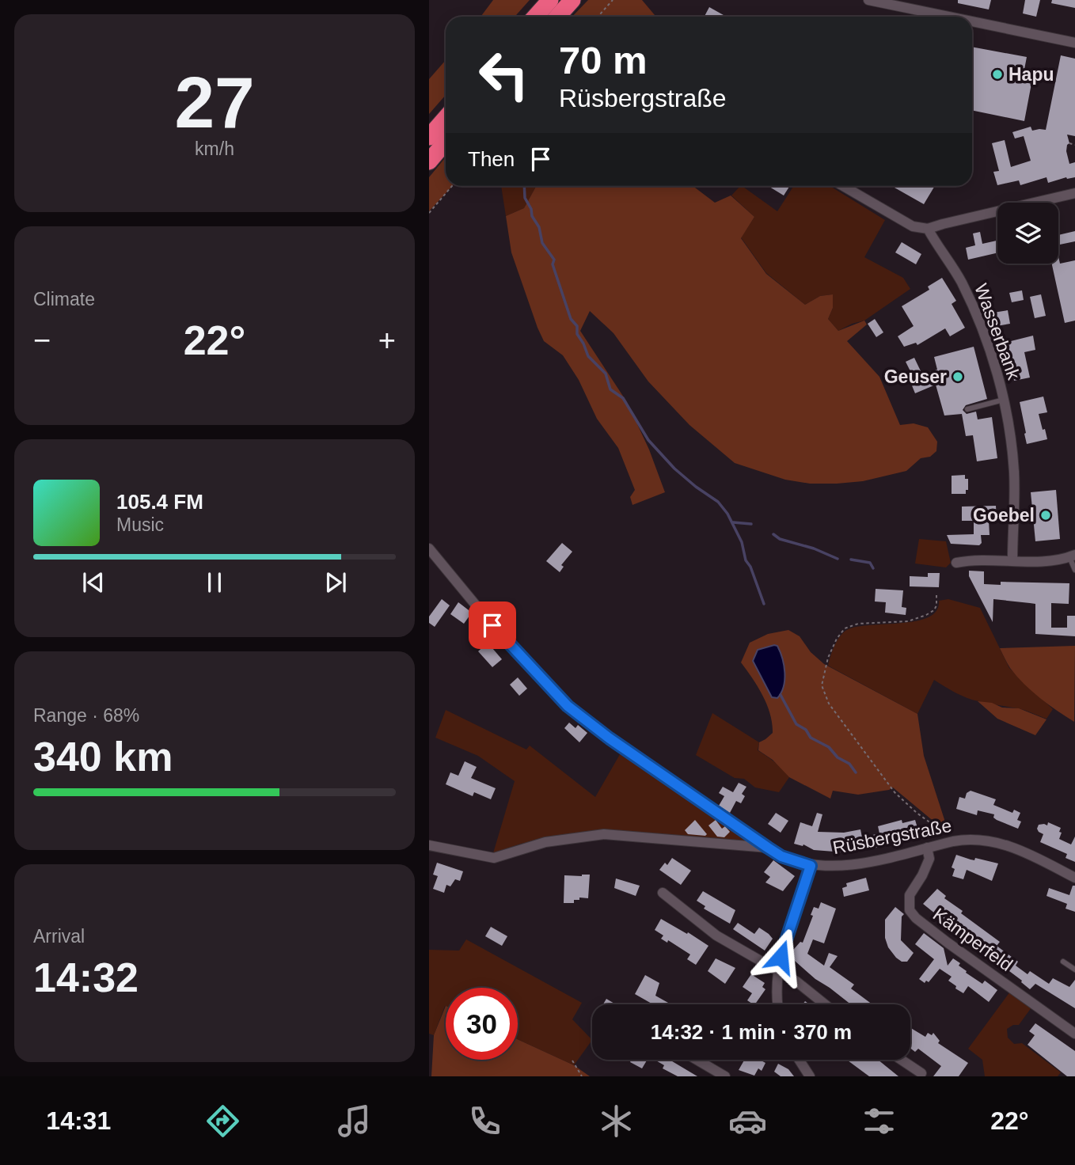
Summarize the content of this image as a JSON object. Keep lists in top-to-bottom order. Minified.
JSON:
{"streets":{"street":["Wasserbank","Rüsbergstraße","Kämperfeld"]},"crossings":[["Rüsbergstraße","Kämperfeld"]],"places":["Hapu","Geuser","Goebel"],"page":{"tile":[["27","km/h"],"Climate",["Range · 68%","340 km"],["Arrival","14:32"]],"turn":["70 m","Rüsbergstraße"],"then":"Then","heat":["−","22°","+"],"song":["105.4 FM","Music"],"limit":"30","trip":"14:32 · 1 min · 370 m","tabs":["14:31","22°"]}}
